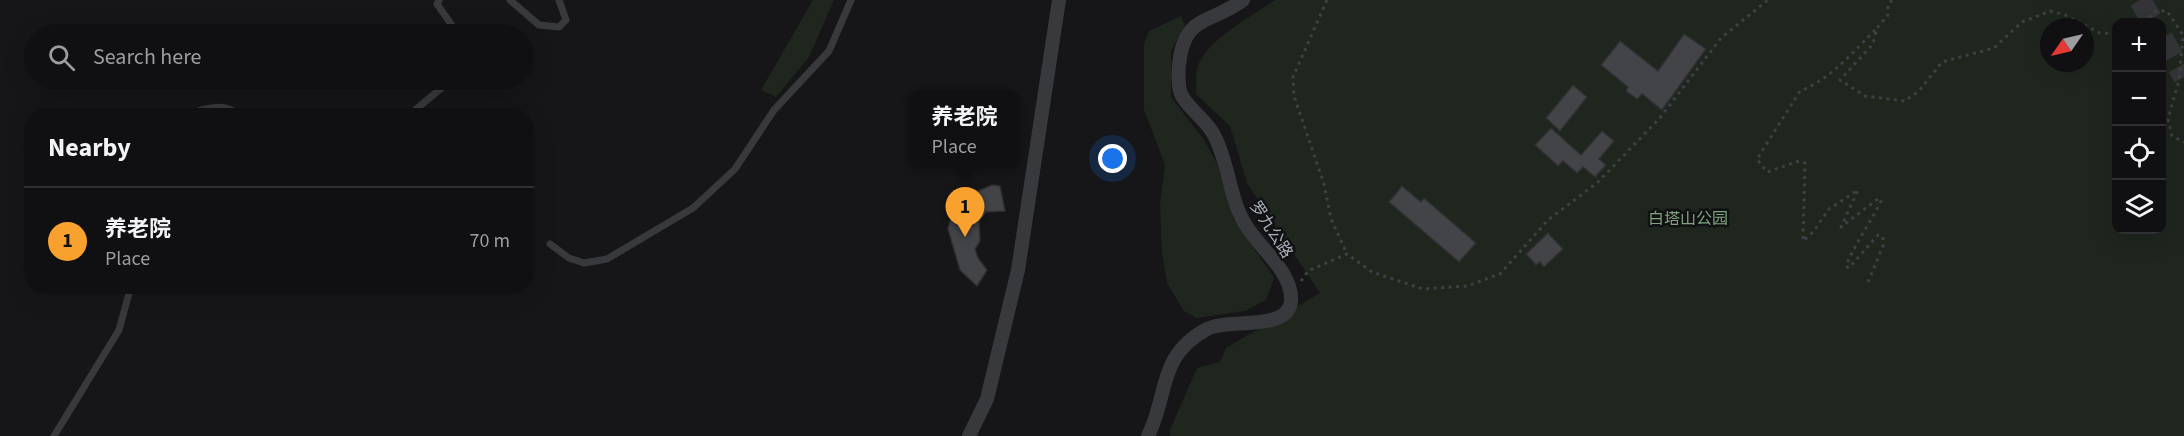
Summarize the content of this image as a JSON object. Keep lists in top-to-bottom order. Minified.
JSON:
{"streets":{"street":["罗九公路"]},"parks":["白塔山公园"],"north":"bottom left","page":{"map_buttons":["+","−"],"search":"Search here","popup":["养老院","Place"],"heading":"Nearby","list":[{"mark":"1","name":"养老院","note":"Place","value":"70 m"}],"pins":"1"}}
